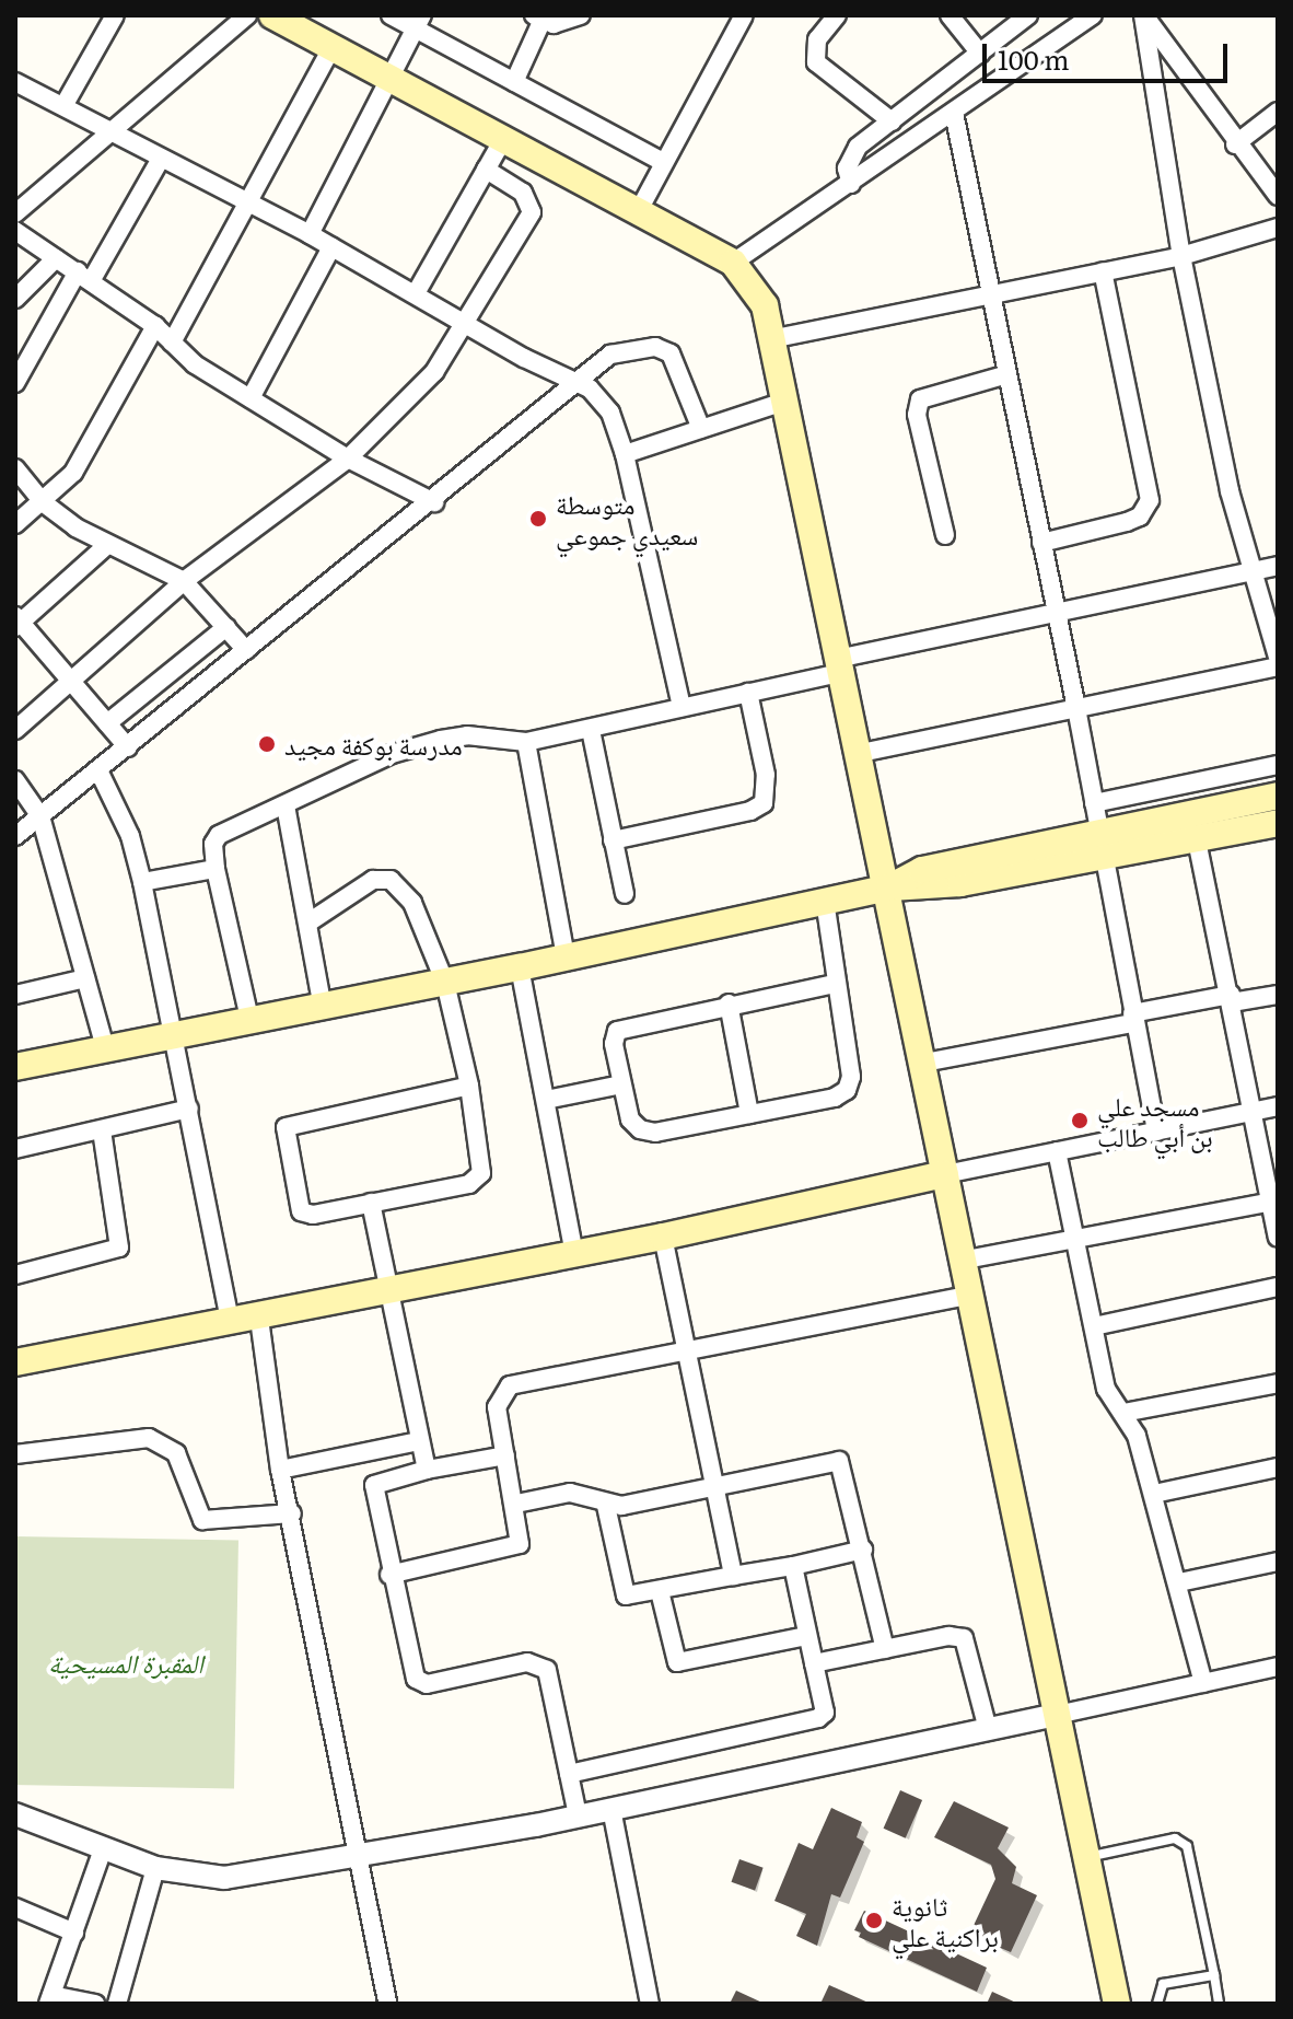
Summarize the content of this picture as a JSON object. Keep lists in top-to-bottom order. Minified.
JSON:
{"parks":["المقبرة المسيحية"],"places":["متوسطة سعيدي جموعي","مدرسة بوكفة مجيد","مسجد علي بن أبي طالب","ثانوية براكنية علي"],"scale_bar":"100 m"}
